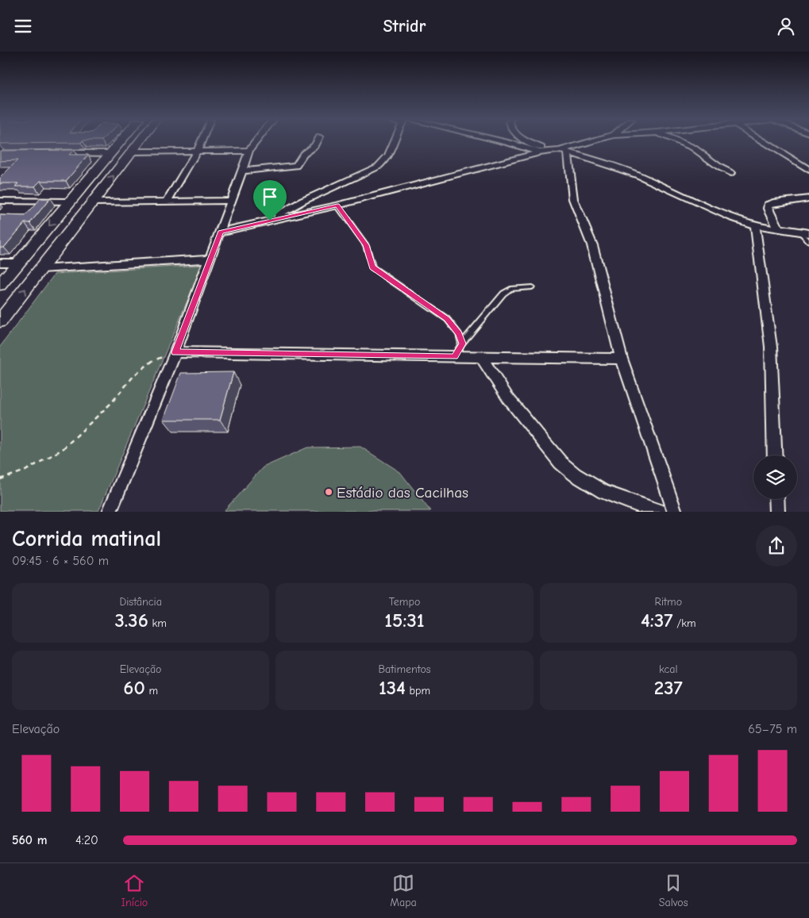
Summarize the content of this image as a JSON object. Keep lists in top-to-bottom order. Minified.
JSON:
{"places":["Estádio das Cacilhas"],"page":{"header":"Stridr","heading":["Corrida matinal","09:45 · 6 × 560 m"],"stats":[["Distância","3.36 km"],["Tempo","15:31"],["Ritmo","4:37 /km"],["Elevação","60 m"],["Batimentos","134 bpm"],["kcal","237"]],"chart":["Elevação","65–75 m"],"list":[{"name":"560 m","note":"4:20"}],"tabs":["Início","Mapa","Salvos"]}}
